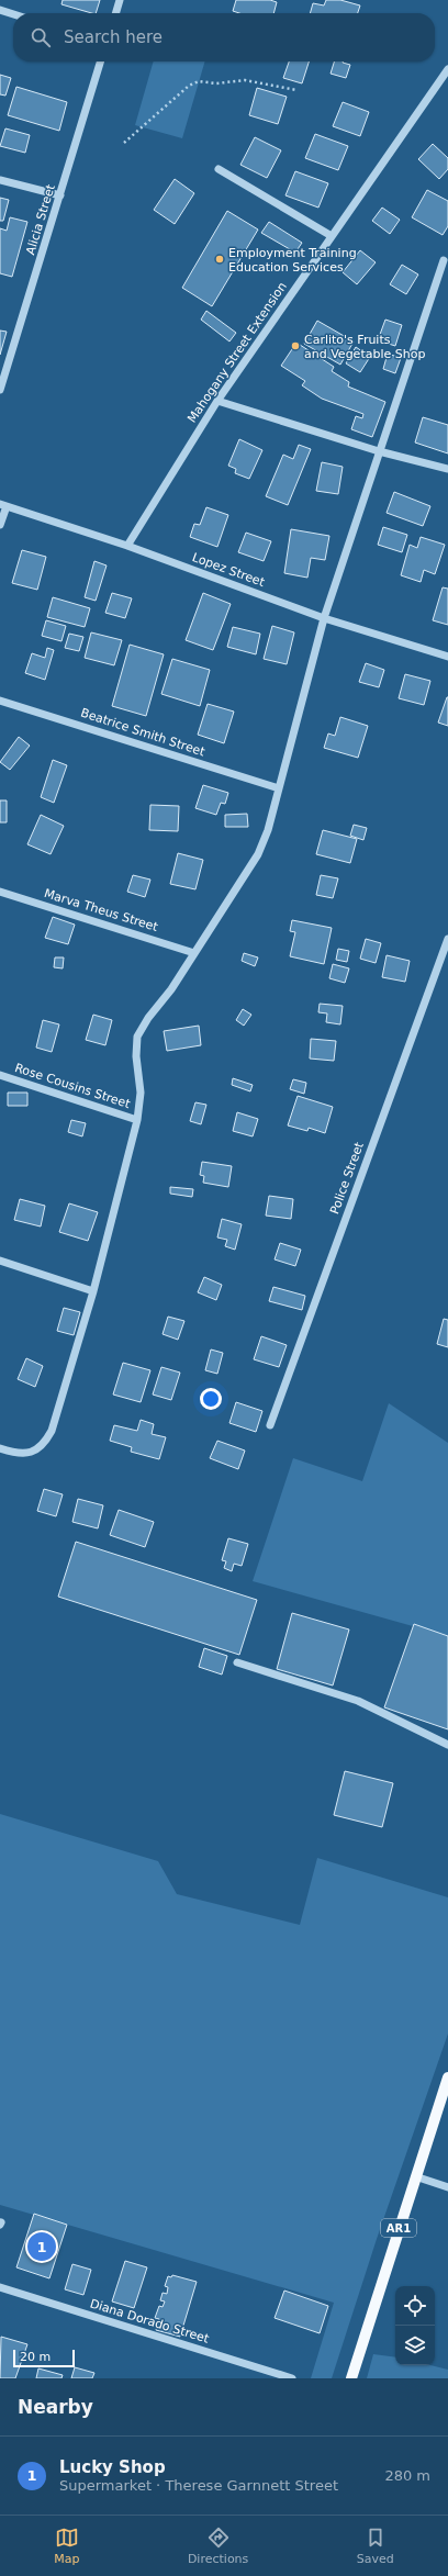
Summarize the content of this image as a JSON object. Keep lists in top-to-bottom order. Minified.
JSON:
{"streets":{"main road":["AR1"],"street":["Alicia Street","Mahogany Street Extension","Lopez Street","Beatrice Smith Street","Marva Theus Street","Rose Cousins Street","Police Street","Diana Dorado Street"]},"crossings":[["Mahogany Street Extension","Lopez Street"]],"places":["Employment Training Education Services","Carlito's Fruits and Vegetable Shop"],"scale_bar":"20 m","page":{"search":"Search here","pins":"1","scale":"20 m","heading":"Nearby","list":[{"mark":"1","name":"Lucky Shop","note":"Supermarket · Therese Garnnett Street","value":"280 m"}],"nav":["Map","Directions","Saved"]}}
